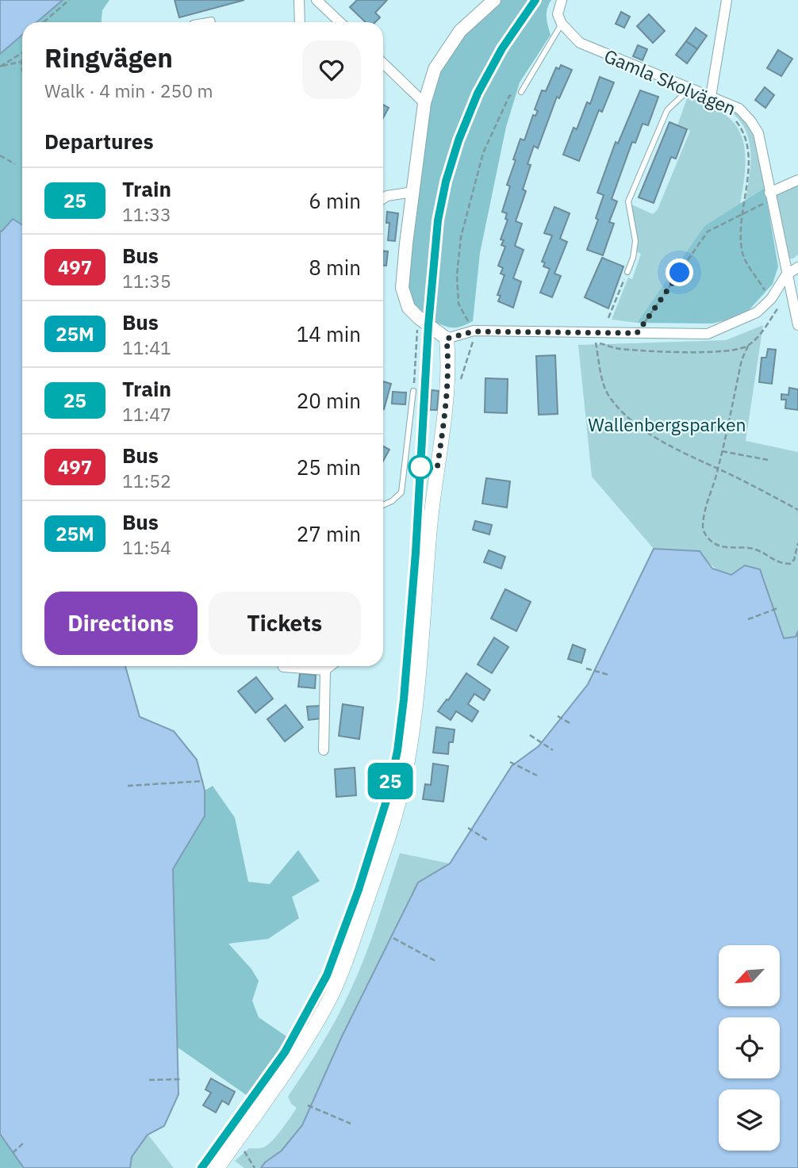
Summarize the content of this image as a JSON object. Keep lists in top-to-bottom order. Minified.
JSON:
{"streets":{"street":["Gamla Skolvägen"]},"parks":["Wallenbergsparken"],"north":"bottom left","page":{"on_map":"25","heading":[["Ringvägen","Walk · 4 min · 250 m"],"Departures"],"list":[{"mark":"25","name":"Train","note":"11:33","value":"6 min"},{"mark":"497","name":"Bus","note":"11:35","value":"8 min"},{"mark":"25M","name":"Bus","note":"11:41","value":"14 min"},{"mark":"25","name":"Train","note":"11:47","value":"20 min"},{"mark":"497","name":"Bus","note":"11:52","value":"25 min"},{"mark":"25M","name":"Bus","note":"11:54","value":"27 min"}],"buttons":["Directions","Tickets"]}}
